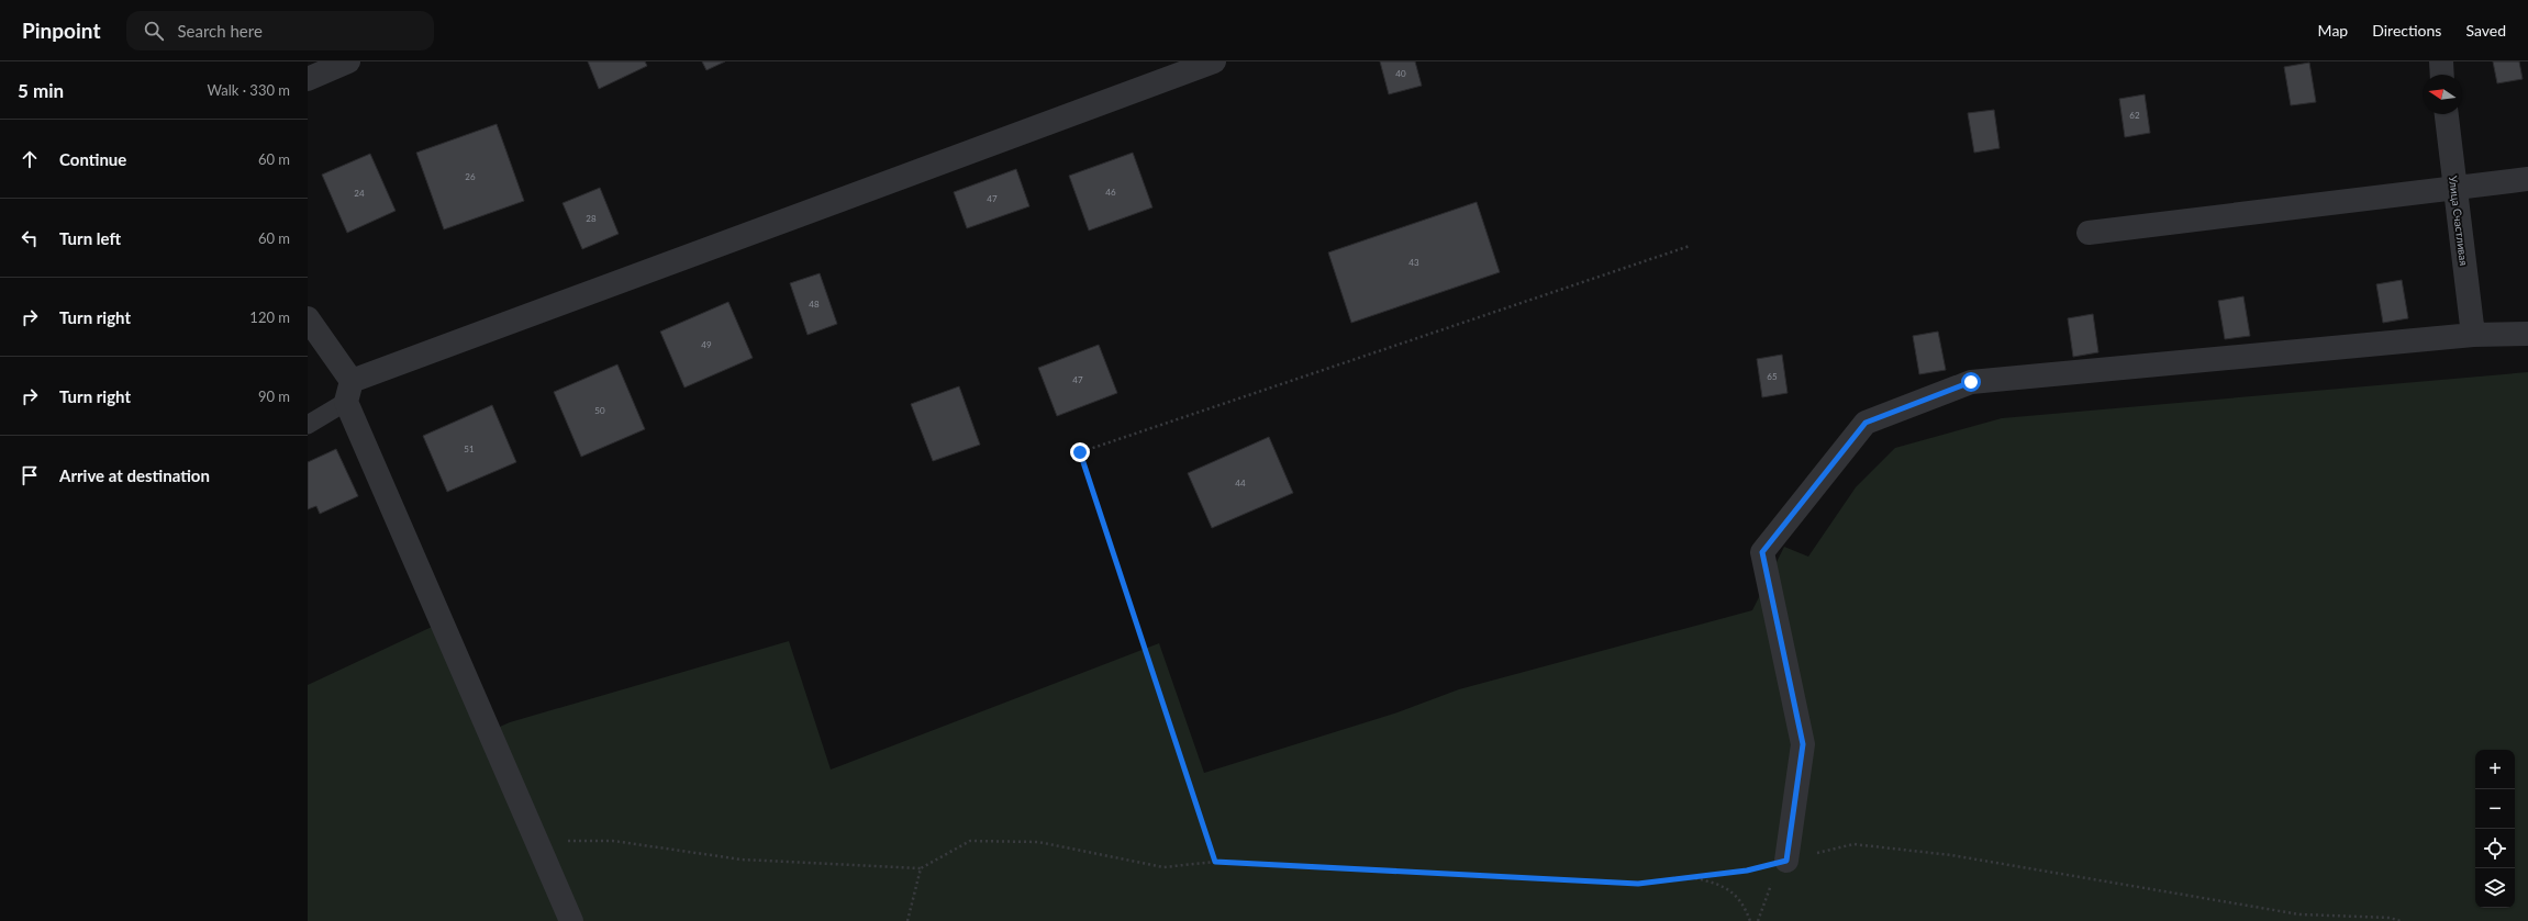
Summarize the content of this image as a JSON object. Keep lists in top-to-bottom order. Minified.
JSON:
{"streets":{"street":["Улица Счастливая"]},"house_numbers":["40","62","26","46","24","47","28","43","48","49","65","47","50","51","44"],"north":"left","page":{"header":"Pinpoint","search":"Search here","nav":["Map","Directions","Saved"],"heading":["5 min","Walk · 330 m"],"list":[["Continue","60 m"],["Turn left","60 m"],["Turn right","120 m"],["Turn right","90 m"],"Arrive at destination"],"map_buttons":["+","−"]}}
